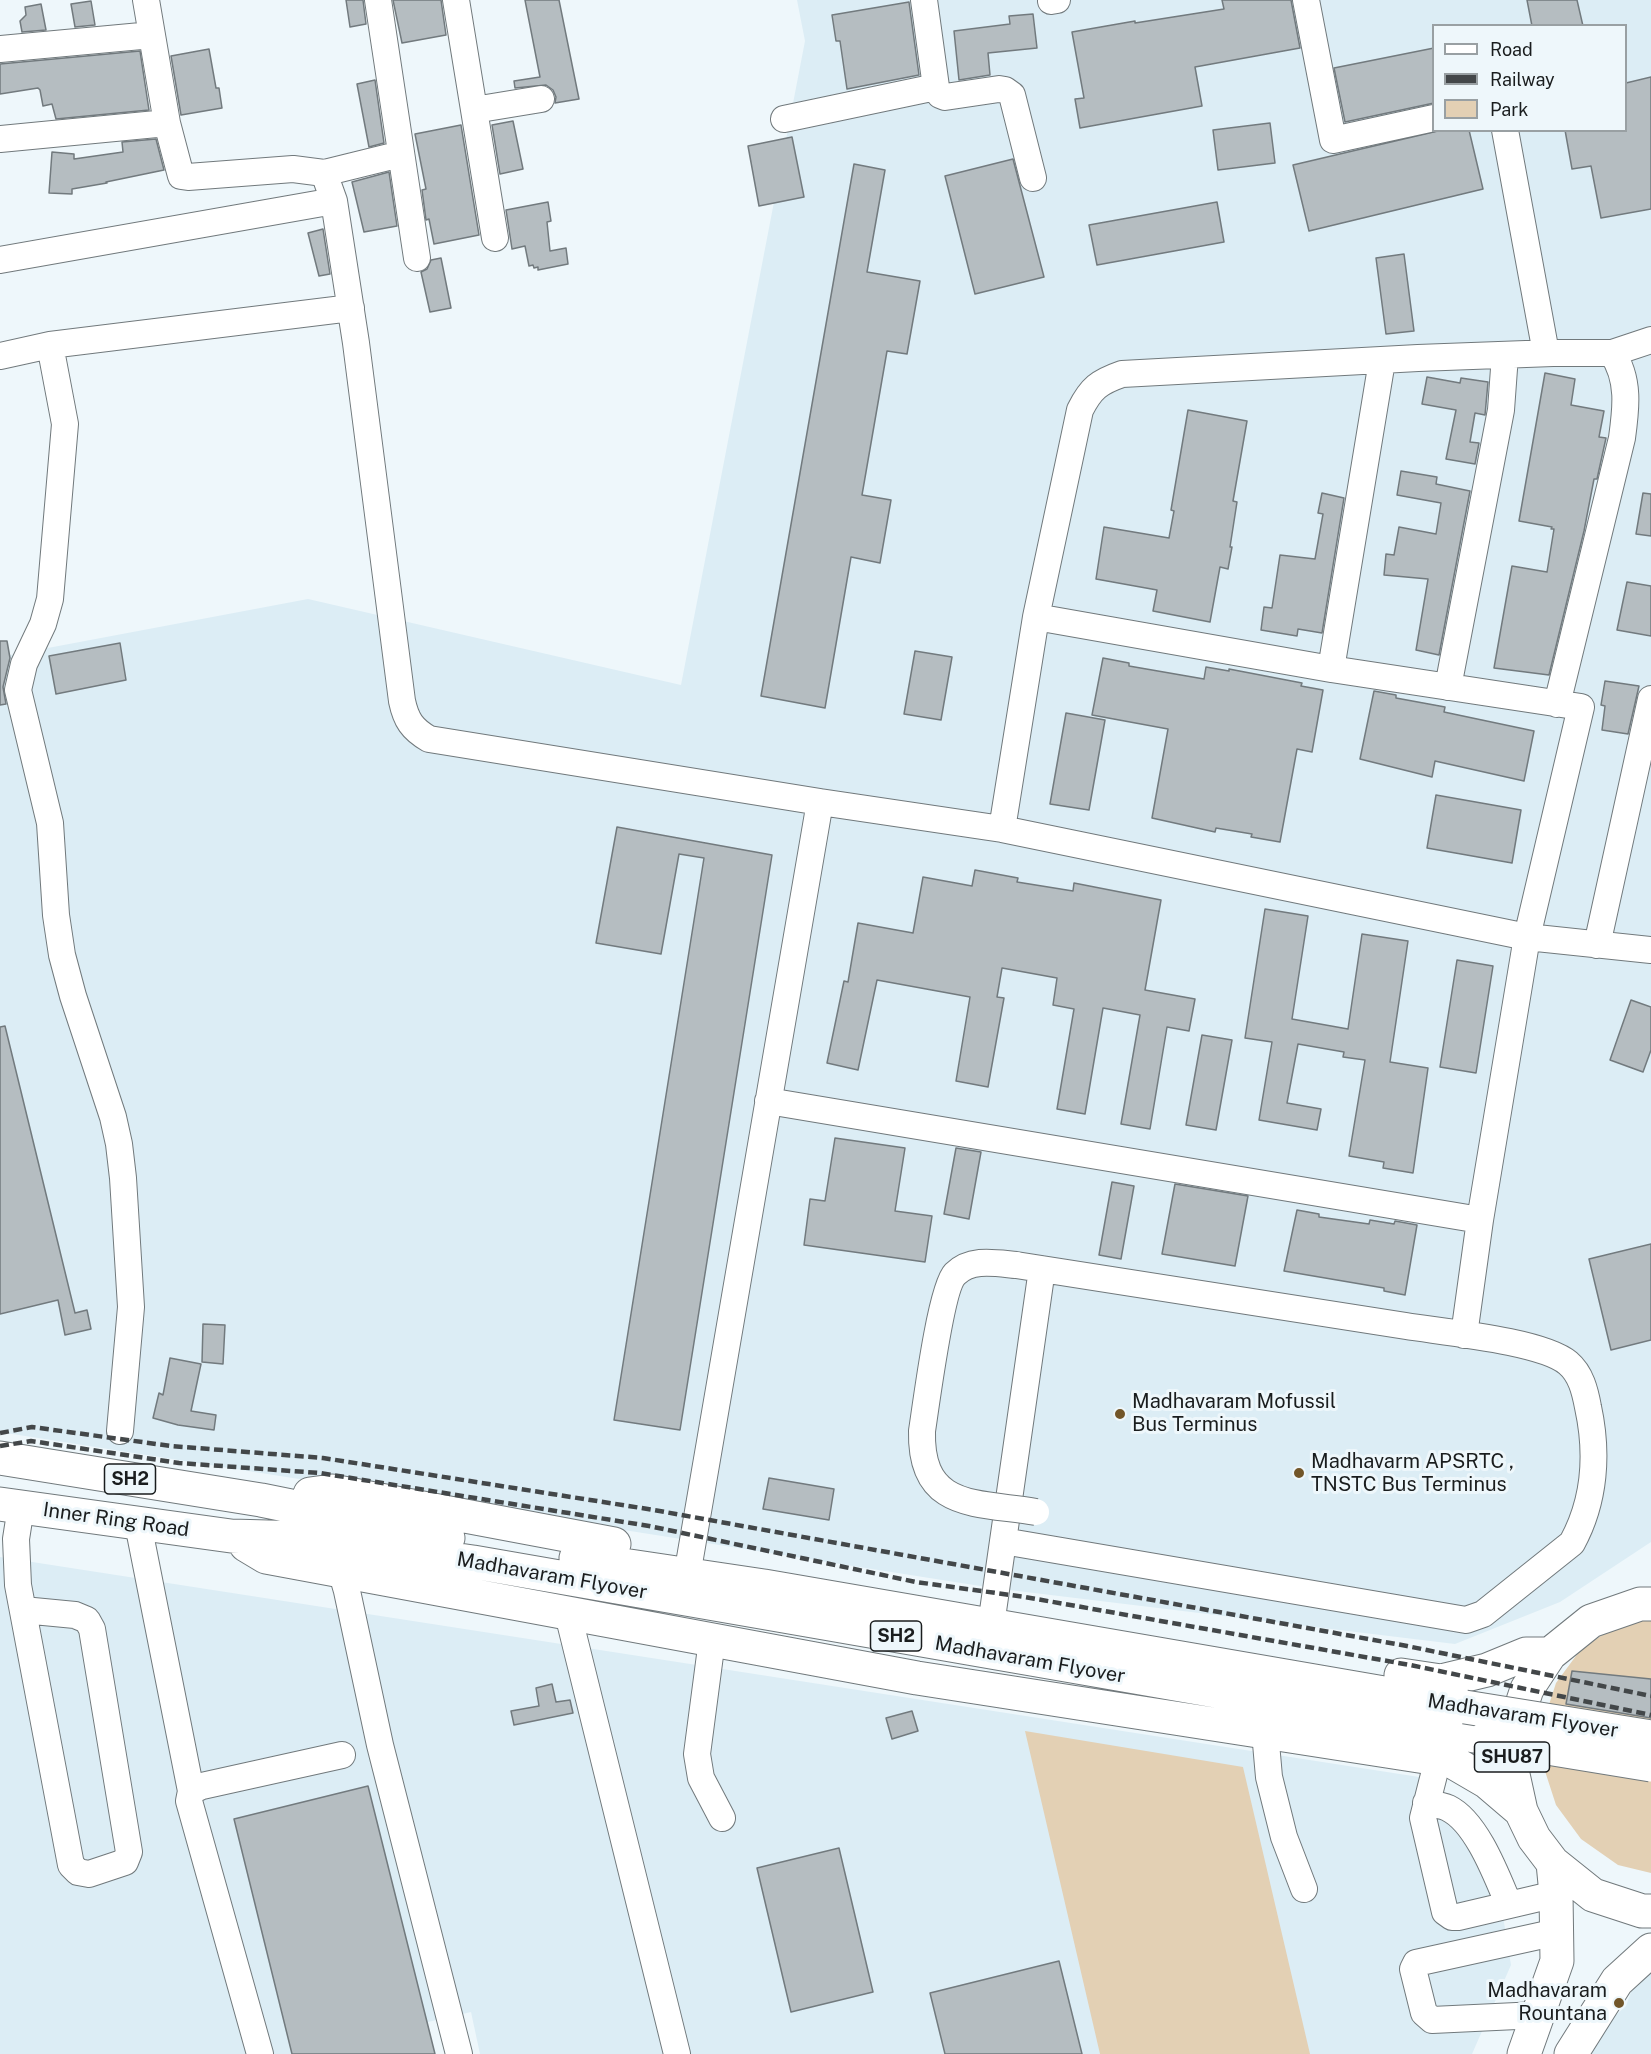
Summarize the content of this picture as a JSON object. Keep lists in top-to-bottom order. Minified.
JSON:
{"streets":{"main road":["SH2","Inner Ring Road","Madhavaram Flyover","SHU87"]},"crossings":[["SH2","Madhavaram Flyover"],["Inner Ring Road","Madhavaram Flyover"]],"places":["Madhavaram Mofussil Bus Terminus","Madhavarm APSRTC , TNSTC Bus Terminus","Madhavaram Rountana"],"legend":["Road","Railway","Park"]}
